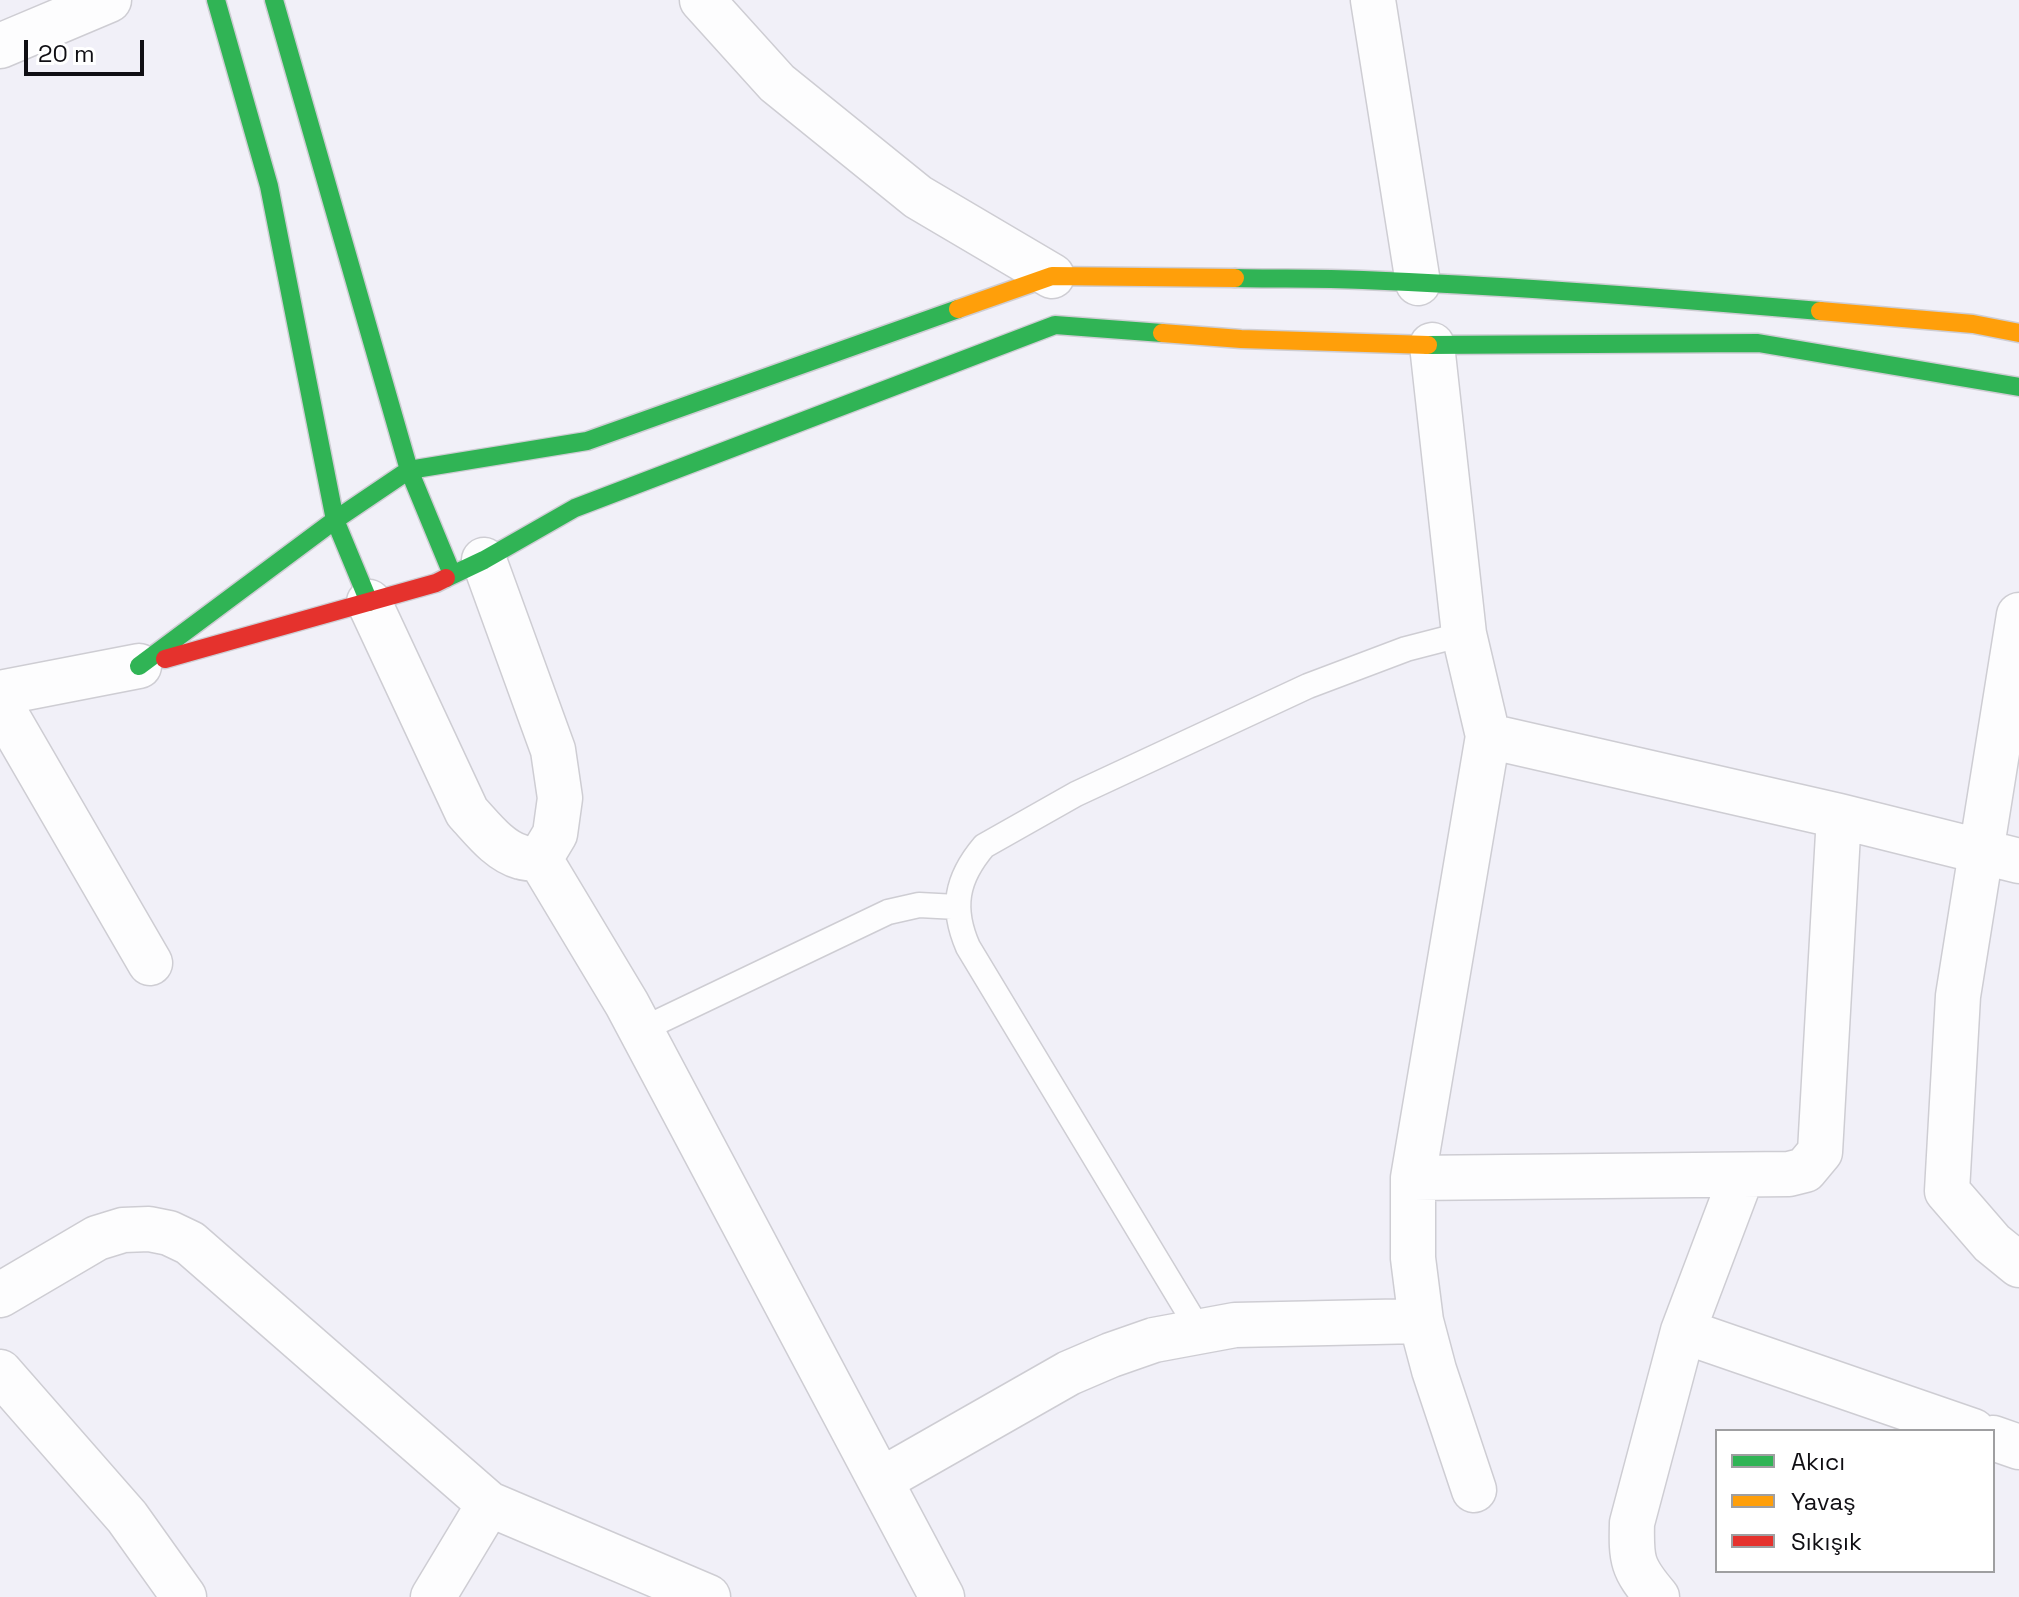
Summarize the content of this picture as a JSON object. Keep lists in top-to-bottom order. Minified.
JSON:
{"legend":["Akıcı","Yavaş","Sıkışık"],"scale_bar":"20 m"}
